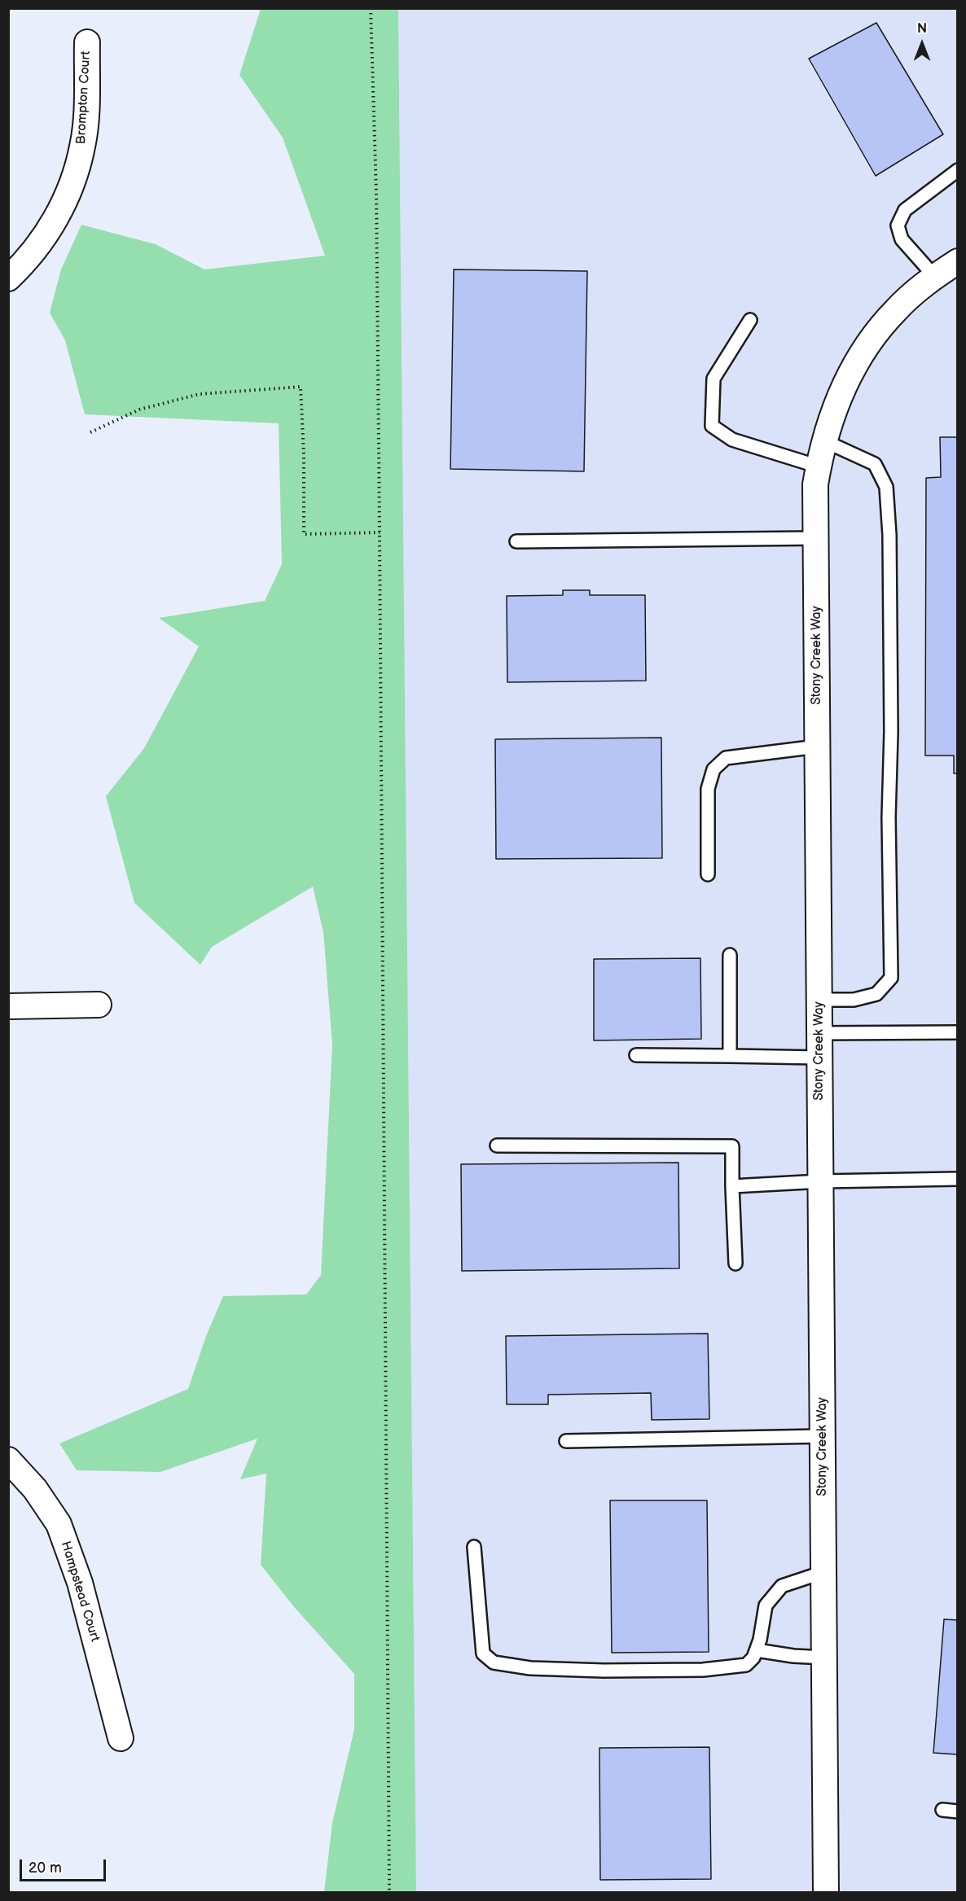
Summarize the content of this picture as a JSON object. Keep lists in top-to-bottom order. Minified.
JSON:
{"streets":{"street":["Brompton Court","Stony Creek Way","Hampstead Court"]},"scale_bar":"20 m","north":"top"}
